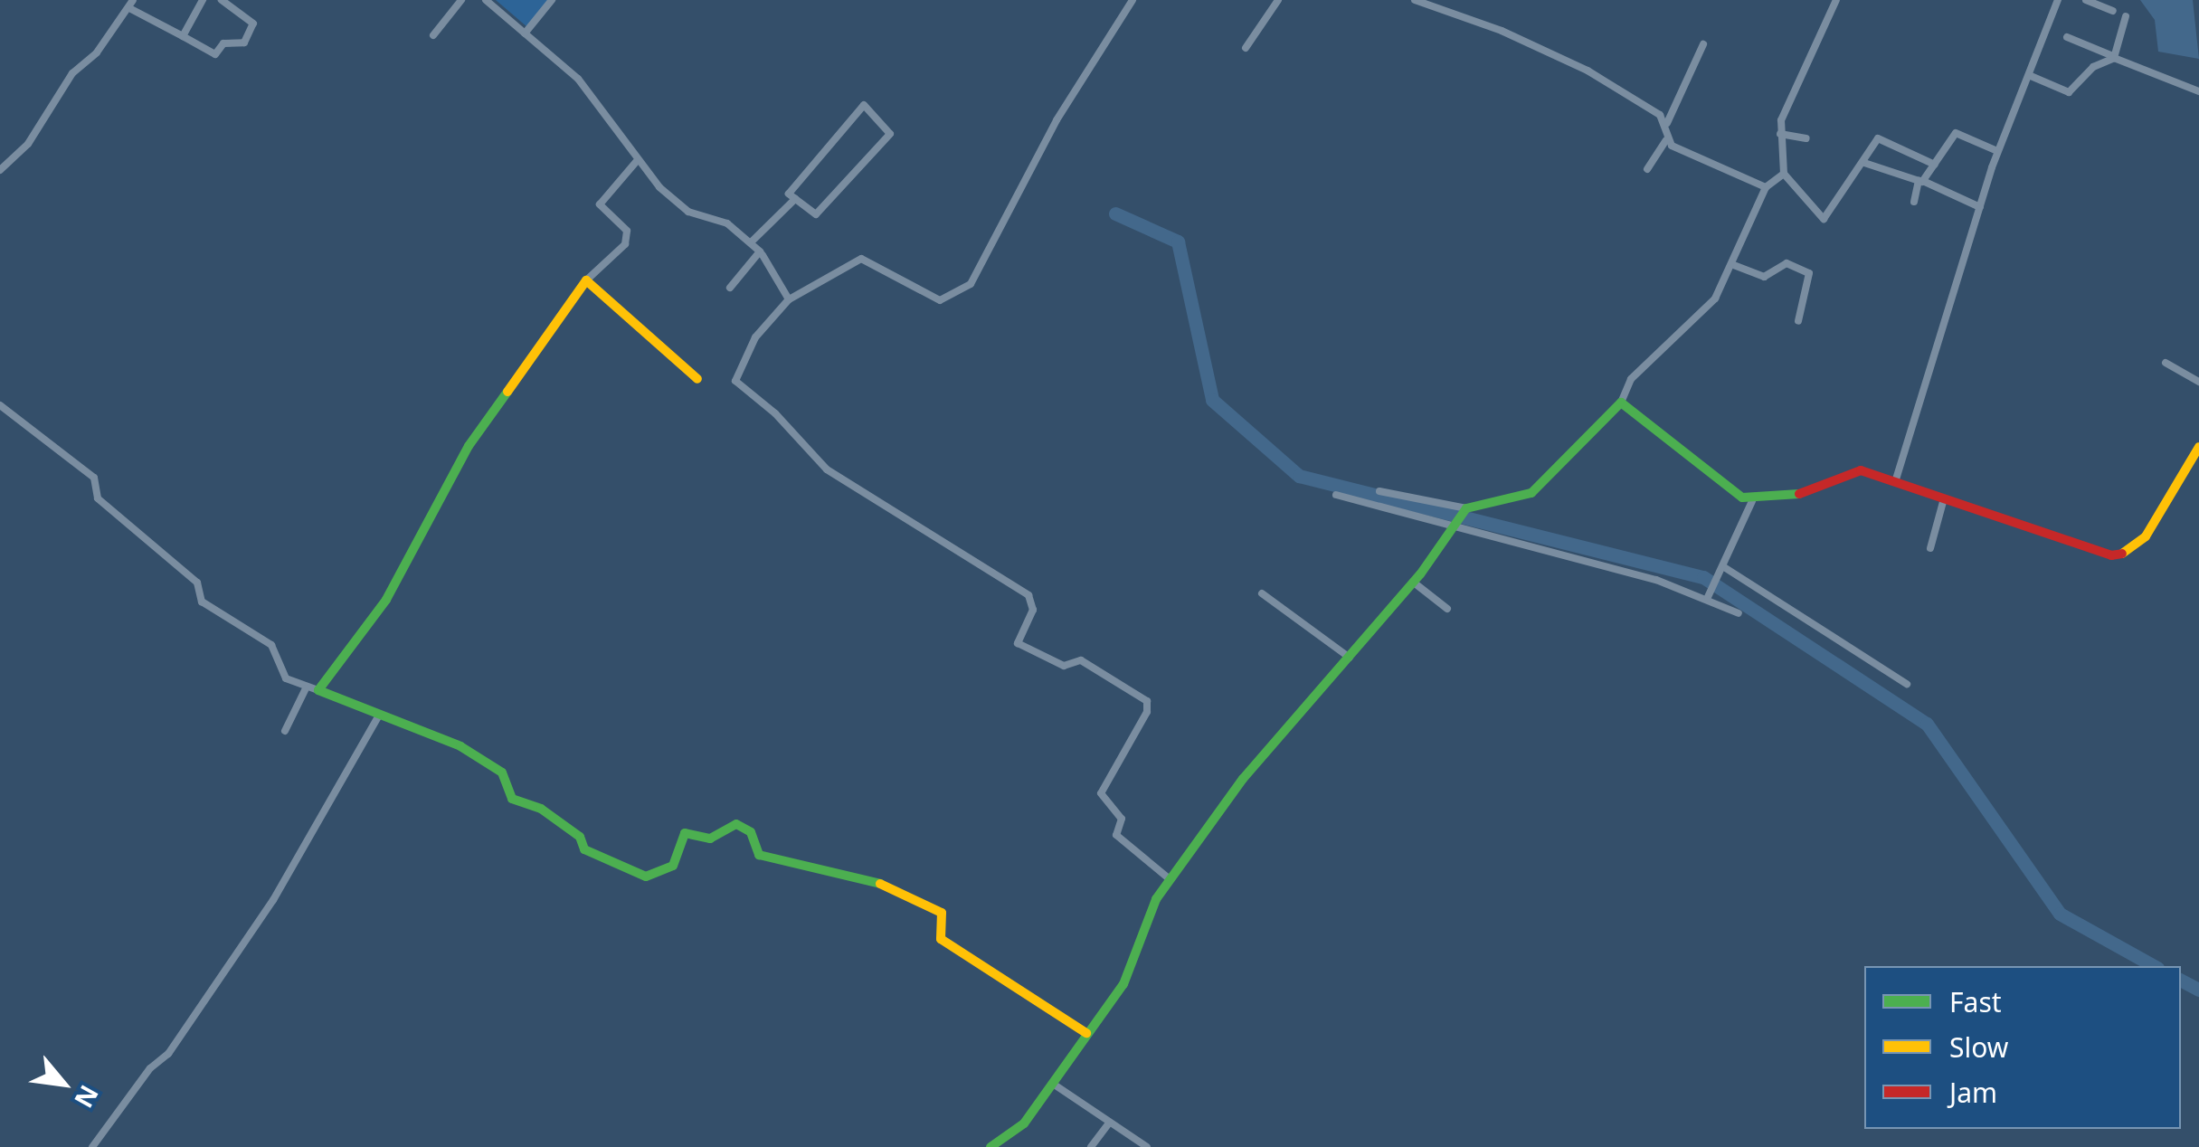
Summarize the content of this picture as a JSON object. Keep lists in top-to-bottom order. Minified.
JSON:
{"legend":["Fast","Slow","Jam"],"north":"bottom right"}
